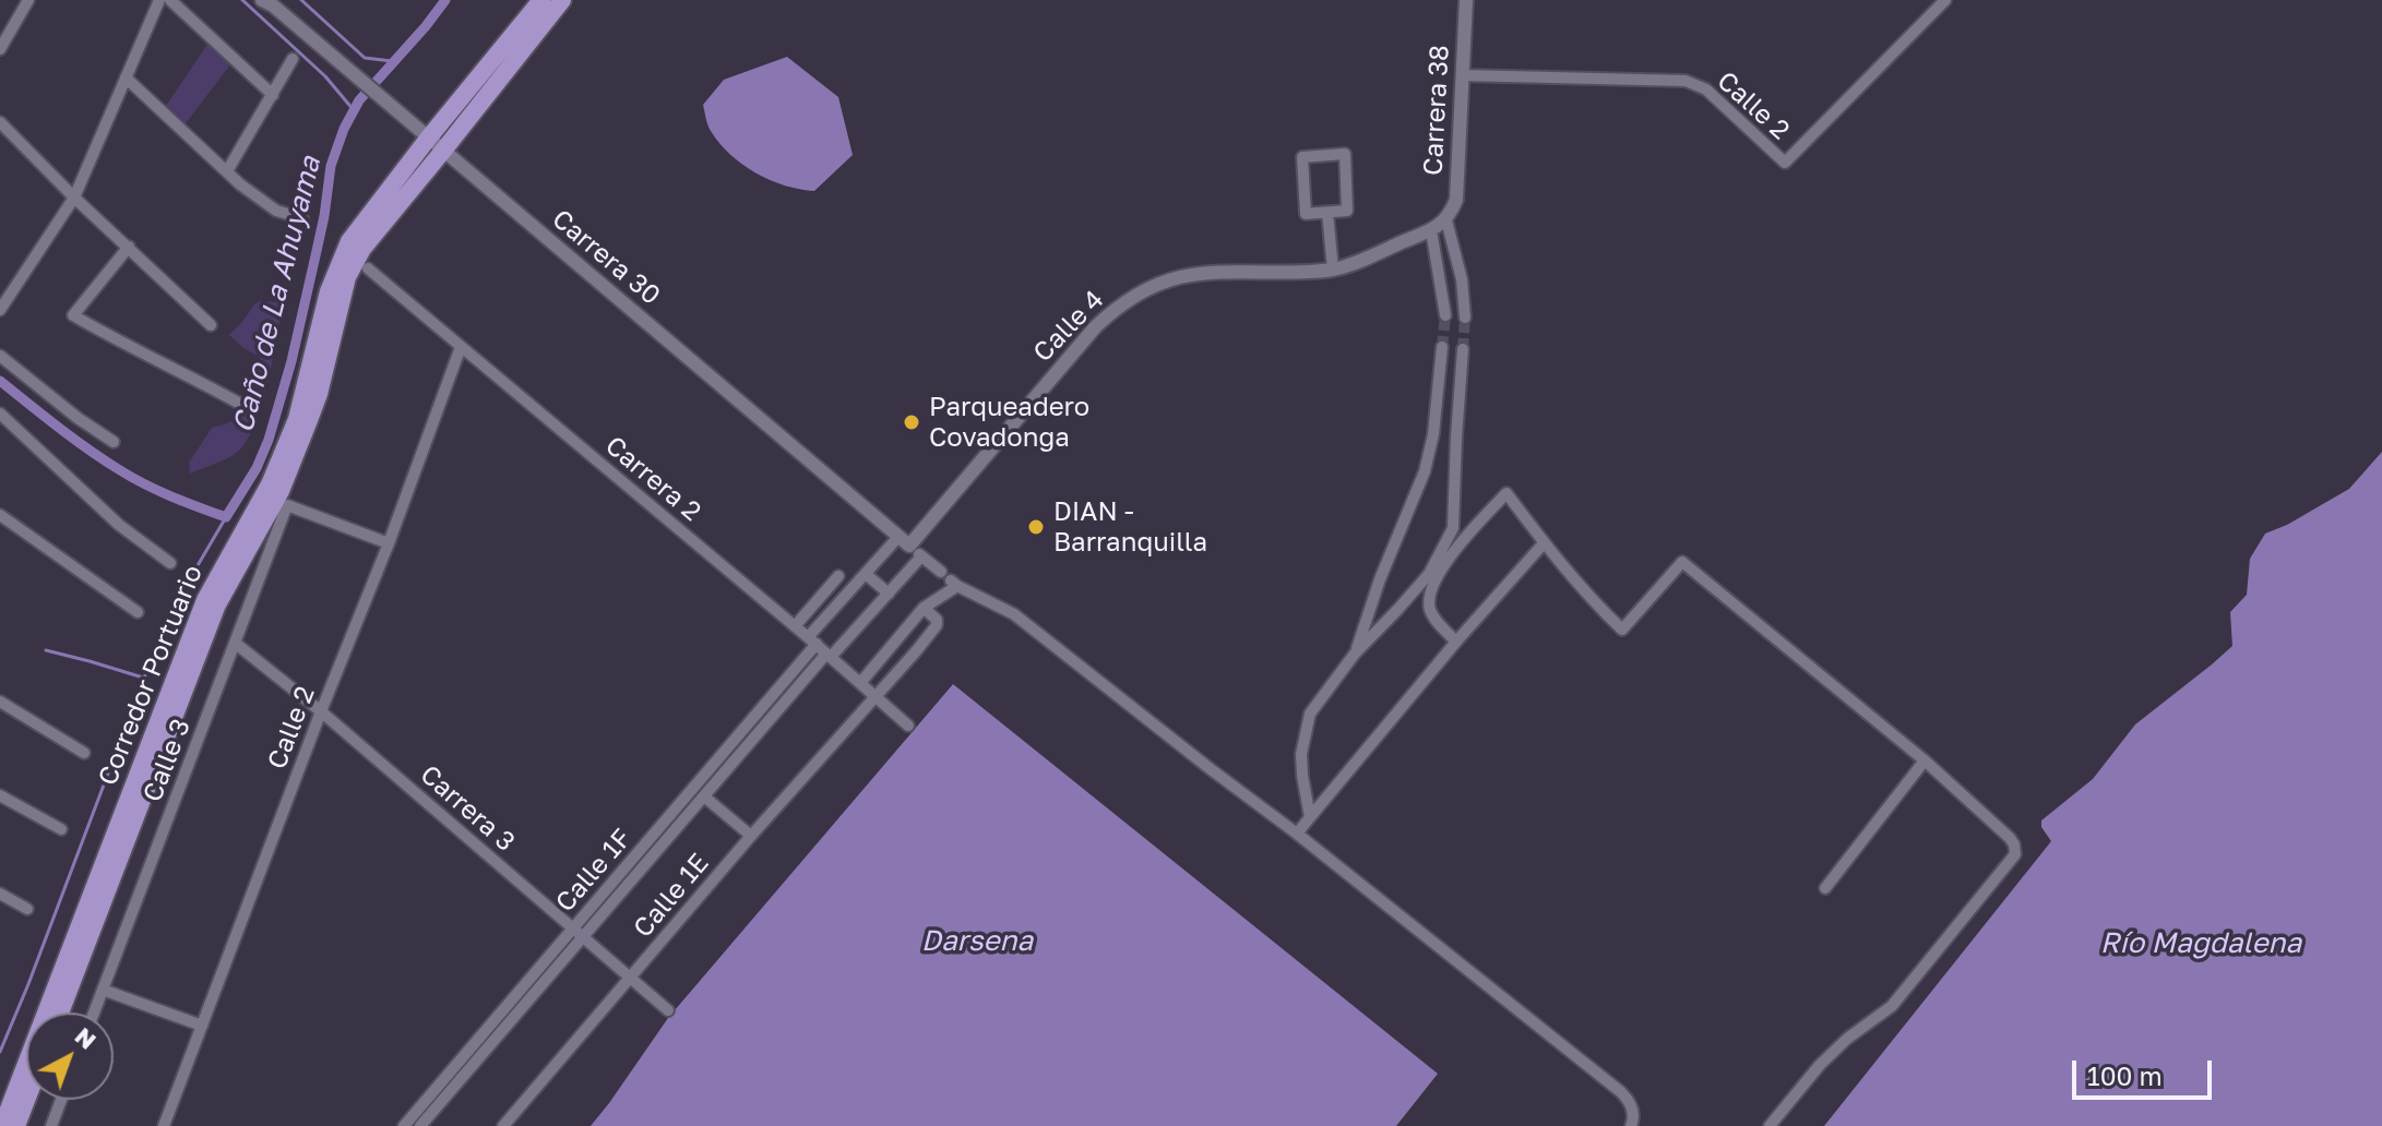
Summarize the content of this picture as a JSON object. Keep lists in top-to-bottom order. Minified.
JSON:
{"streets":{"main road":["Corredor Portuario"],"street":["Calle 2","Carrera 38","Carrera 30","Calle 4","Carrera 2","Calle 3","Carrera 3","Calle 1F","Calle 1E"]},"crossings":[["Calle 2","Carrera 38"],["Calle 2","Carrera 2"],["Calle 2","Carrera 3"],["Carrera 38","Calle 4"],["Carrera 30","Calle 4"],["Carrera 30","Corredor Portuario"],["Carrera 30","Calle 1F"],["Calle 4","Calle 1F"],["Carrera 2","Calle 1F"],["Carrera 2","Calle 1E"],["Corredor Portuario","Calle 3"],["Calle 3","Carrera 3"],["Carrera 3","Calle 1F"],["Carrera 3","Calle 1E"]],"water":["Caño de La Ahuyama","Darsena","Río Magdalena"],"places":["Parqueadero Covadonga","DIAN - Barranquilla"],"scale_bar":"100 m","north":"top right"}
